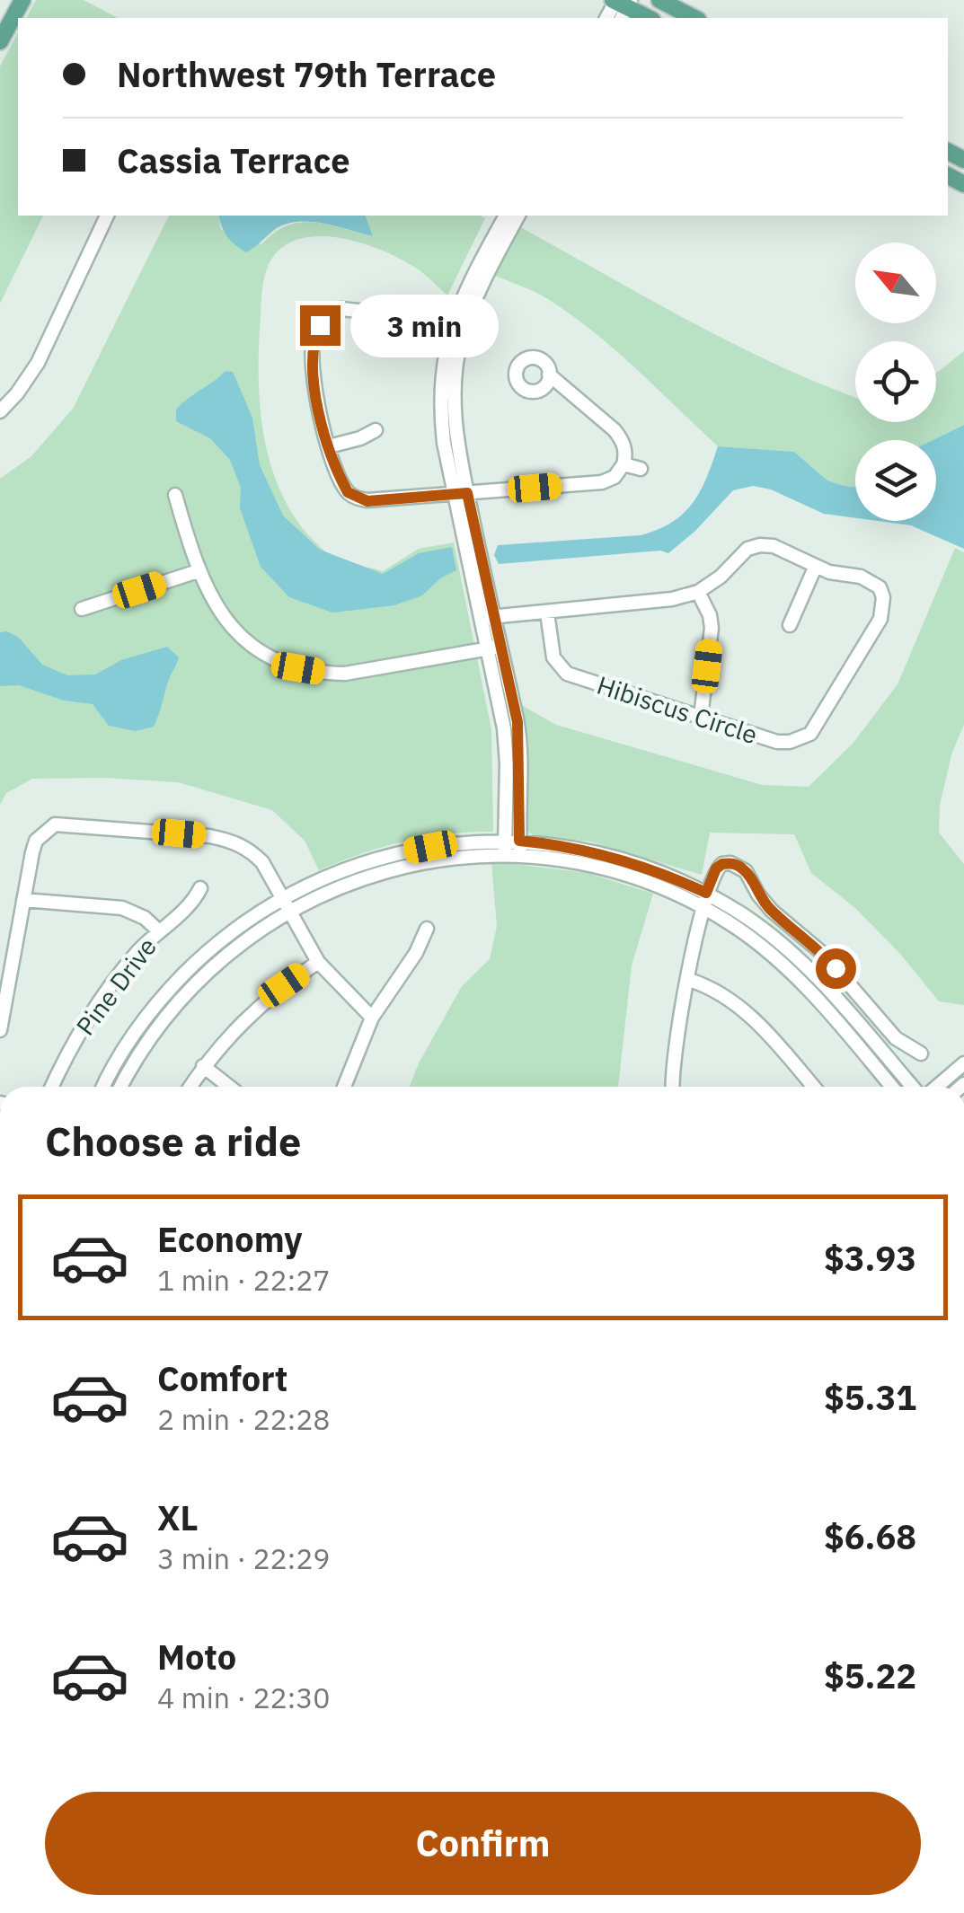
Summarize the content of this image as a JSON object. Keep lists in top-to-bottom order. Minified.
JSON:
{"streets":{"street":["Hibiscus Circle","Pine Drive"]},"north":"top left","page":{"banner":["Northwest 79th Terrace","Cassia Terrace"],"bubble":"3 min","heading":"Choose a ride","list":[{"name":"Economy","note":"1 min · 22:27","value":"$3.93"},{"name":"Comfort","note":"2 min · 22:28","value":"$5.31"},{"name":"XL","note":"3 min · 22:29","value":"$6.68"},{"name":"Moto","note":"4 min · 22:30","value":"$5.22"}],"buttons":"Confirm"}}
